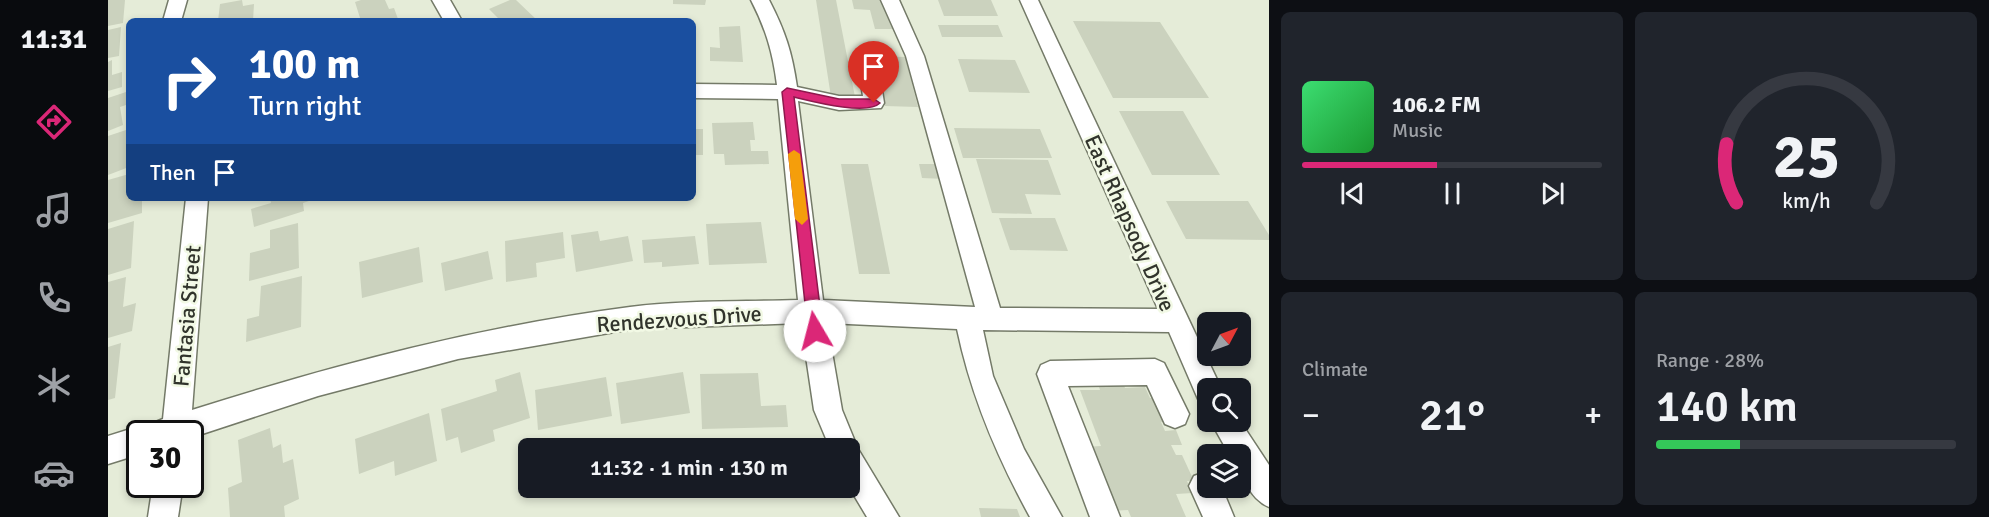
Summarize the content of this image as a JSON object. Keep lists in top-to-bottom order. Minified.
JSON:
{"streets":{"street":["East Rhapsody Drive","Fantasia Street","Rendezvous Drive"]},"crossings":[["East Rhapsody Drive","Rendezvous Drive"]],"north":"top right","page":{"tabs":"11:31","turn":["100 m","Turn right"],"song":["106.2 FM","Music"],"then":"Then","tile":["Climate",["Range · 28%","140 km"]],"heat":["−","21°","+"],"limit":"30","trip":"11:32 · 1 min · 130 m","gauge":["25","km/h"]}}
